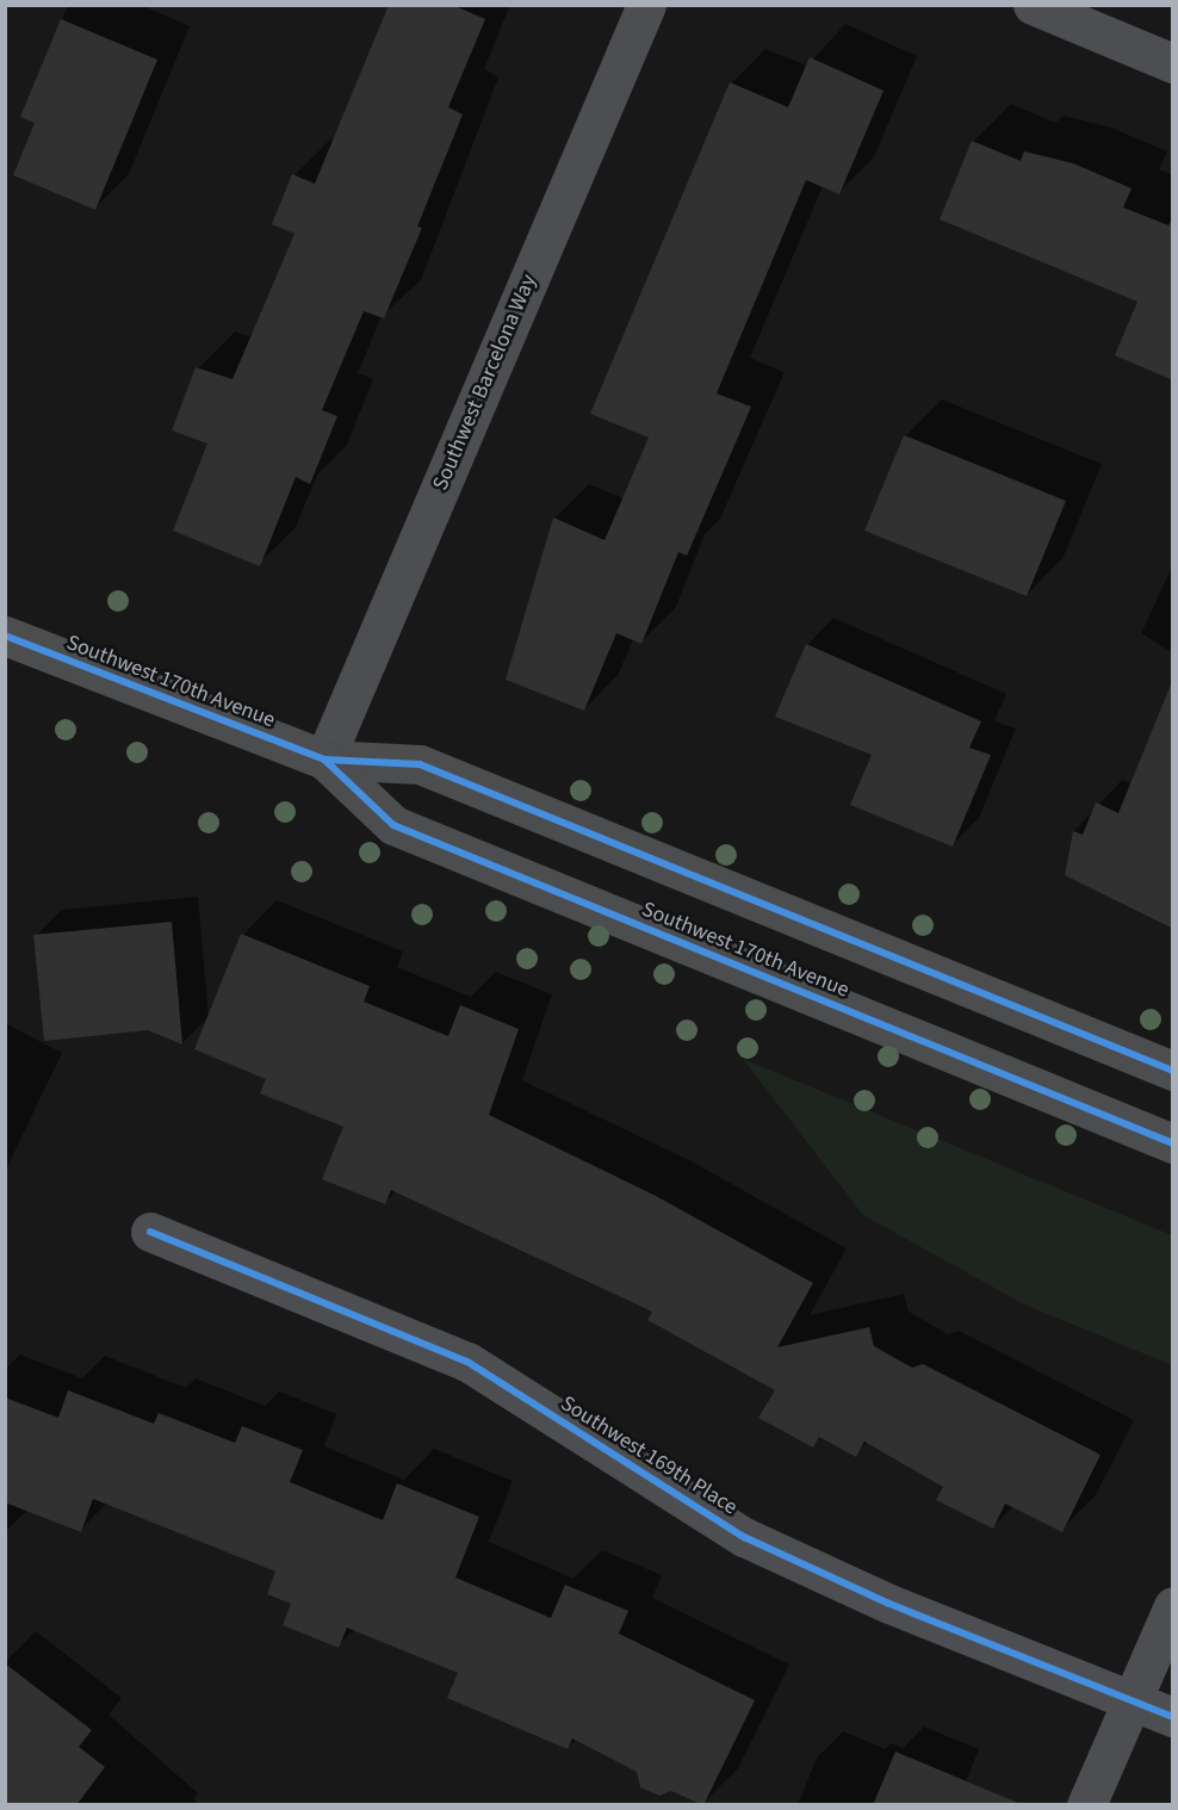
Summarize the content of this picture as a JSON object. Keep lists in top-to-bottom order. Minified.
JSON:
{"streets":{"main road":["Southwest 170th Avenue"],"street":["Southwest Barcelona Way","Southwest 169th Place"]},"crossings":[["Southwest Barcelona Way","Southwest 170th Avenue"]]}
